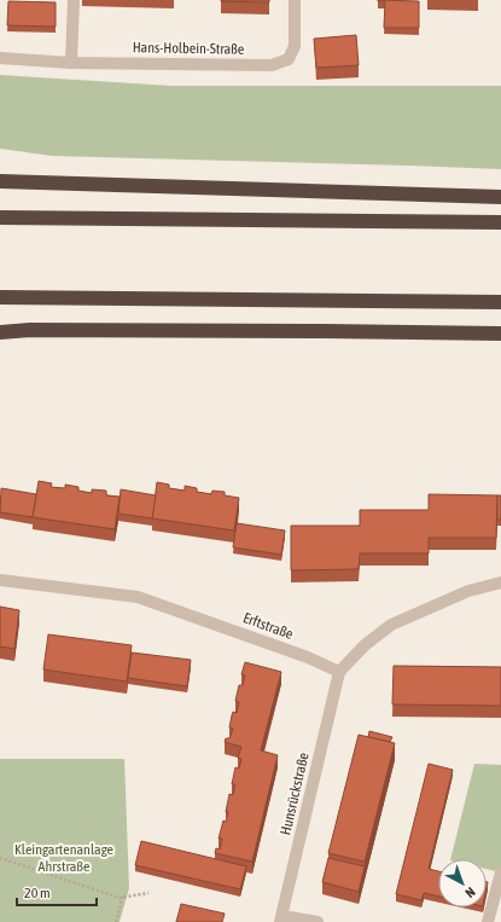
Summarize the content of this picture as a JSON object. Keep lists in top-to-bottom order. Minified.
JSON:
{"streets":{"street":["Hans-Holbein-Straße","Erftstraße","Hunsrückstraße"]},"crossings":[["Erftstraße","Hunsrückstraße"]],"parks":["Kleingartenanlage Ahrstraße"],"scale_bar":"20 m","north":"bottom right"}
